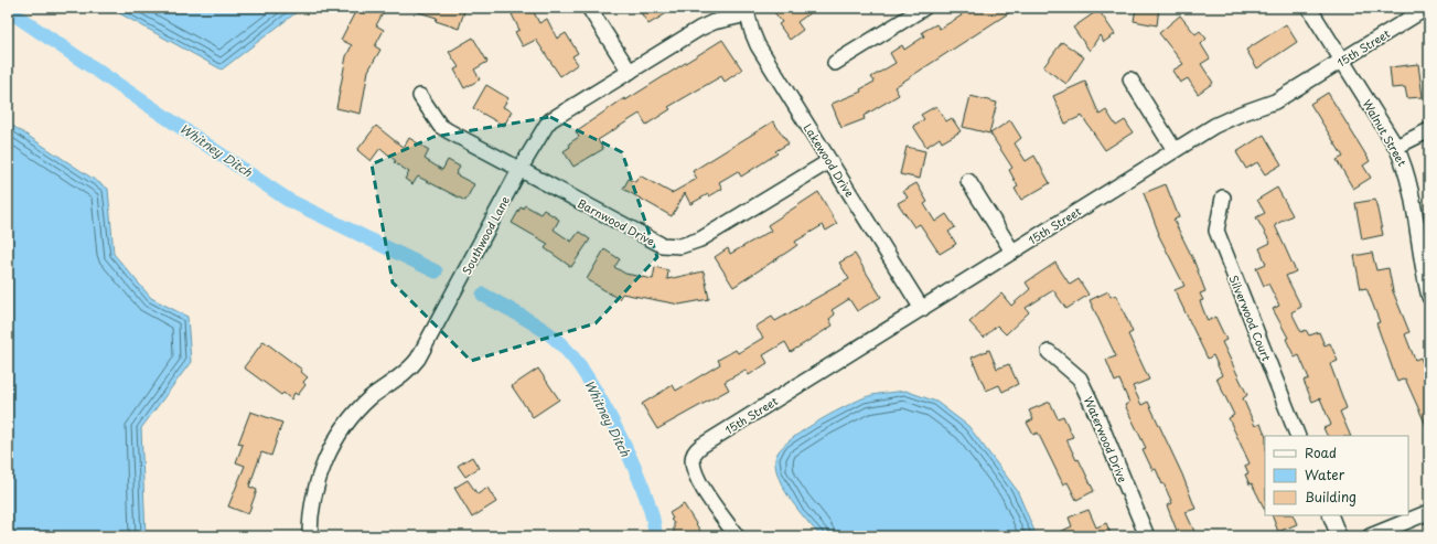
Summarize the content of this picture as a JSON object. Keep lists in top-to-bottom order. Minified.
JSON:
{"streets":{"street":["15th Street","Walnut Street","Lakewood Drive","Barnwood Drive","Southwood Lane","Silverwood Court","Waterwood Drive"]},"crossings":[["15th Street","Walnut Street"],["15th Street","Lakewood Drive"],["Lakewood Drive","Barnwood Drive"],["Lakewood Drive","Southwood Lane"],["Barnwood Drive","Southwood Lane"]],"water":["Whitney Ditch"],"legend":["Road","Water","Building"]}
